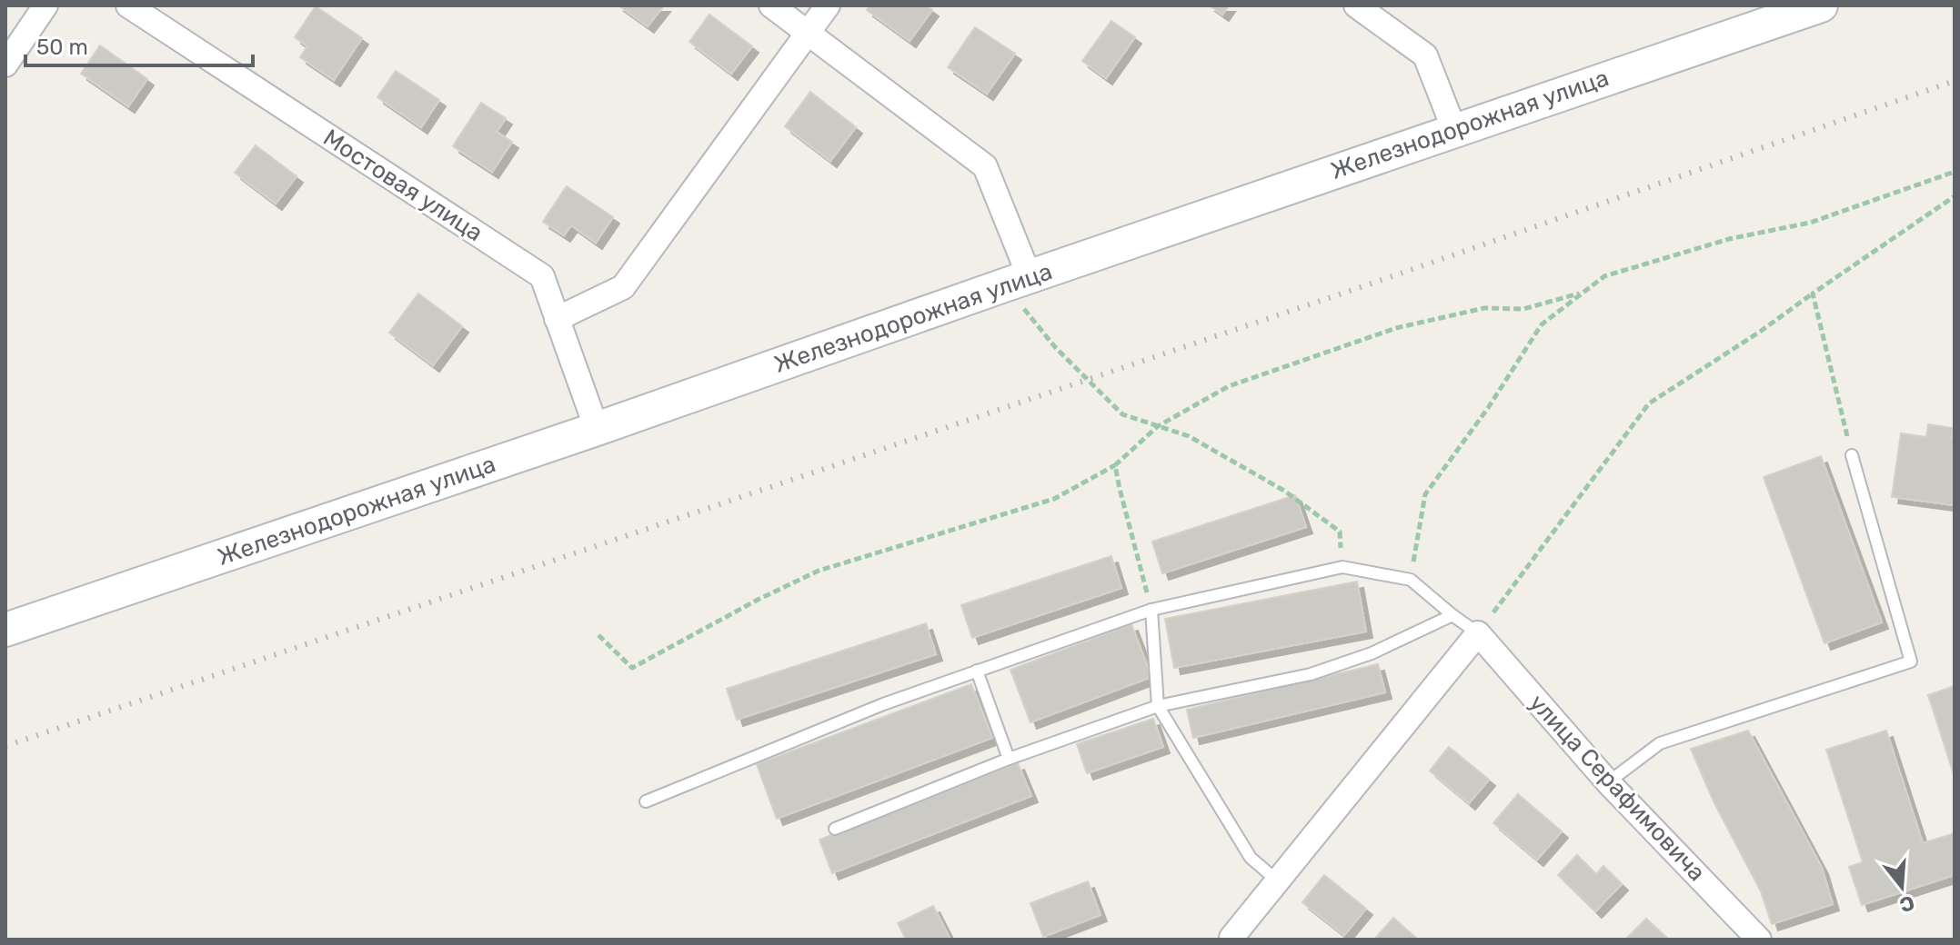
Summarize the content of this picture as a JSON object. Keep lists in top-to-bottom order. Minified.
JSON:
{"streets":{"street":["Железнодорожная улица","Мостовая улица","улица Серафимовича"]},"crossings":[["Железнодорожная улица","Мостовая улица"]],"scale_bar":"50 m","north":"bottom"}
